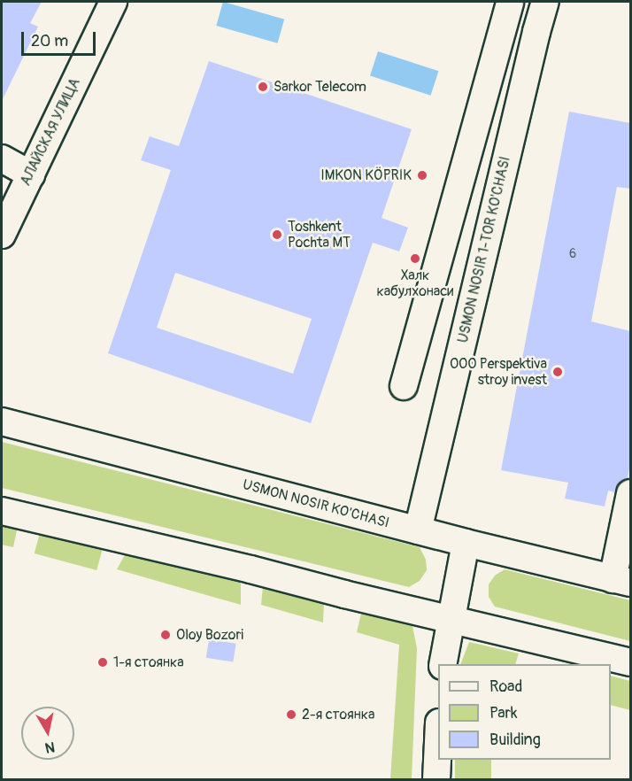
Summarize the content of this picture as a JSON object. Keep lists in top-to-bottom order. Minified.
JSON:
{"streets":{"street":["АЛАЙСКАЯ УЛИЦА","USMON NOSIR 1-TOR KO'CHASI","USMON NOSIR KO'CHASI"]},"crossings":[["USMON NOSIR 1-TOR KO'CHASI","USMON NOSIR KO'CHASI"]],"places":["Sarkor Telecom","IMKON KÖPRIK","Toshkent Pochta MT","Халк кабулхонаси","ООО Perspektiva stroy invest","Oloy Bozori","1-я стоянка","2-я стоянка"],"house_numbers":["6"],"legend":["Road","Park","Building"],"scale_bar":"20 m","north":"bottom"}
